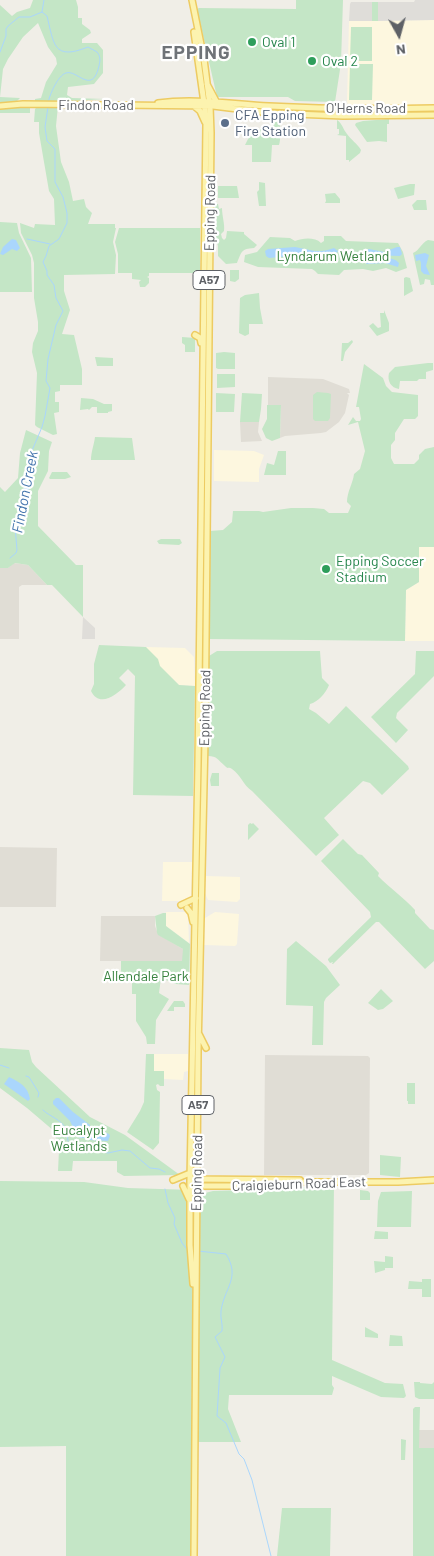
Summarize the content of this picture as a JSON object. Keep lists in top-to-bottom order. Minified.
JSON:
{"streets":{"main road":["Findon Road","O'Herns Road","Epping Road","A57","Craigieburn Road East"]},"crossings":[["Findon Road","O'Herns Road"],["Findon Road","Epping Road"],["Findon Road","A57"],["O'Herns Road","Epping Road"],["O'Herns Road","A57"],["Epping Road","A57"],["Epping Road","Craigieburn Road East"]],"districts":["EPPING"],"water":["Findon Creek"],"parks":["Lyndarum Wetland","Allendale Park","Eucalypt Wetlands"],"places":["Oval 1","Oval 2","CFA Epping Fire Station","Epping Soccer Stadium"],"north":"bottom"}
